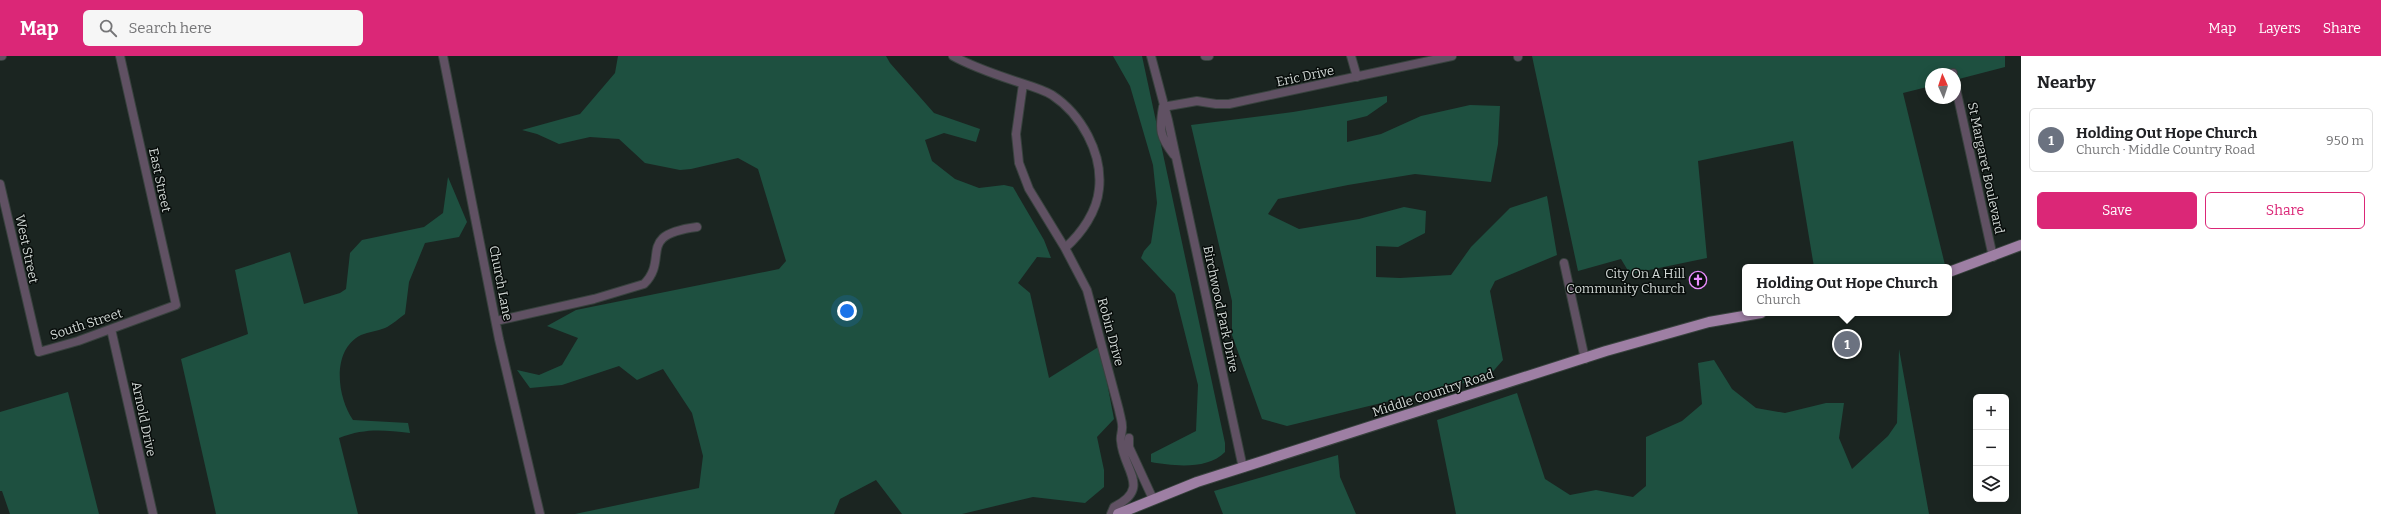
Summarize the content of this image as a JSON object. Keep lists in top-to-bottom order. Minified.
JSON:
{"streets":{"main road":["Middle Country Road"],"street":["Eric Drive","St Margaret Boulevard","East Street","West Street","Church Lane","Birchwood Park Drive","South Street","Robin Drive","Arnold Drive"]},"crossings":[["Eric Drive","Birchwood Park Drive"],["East Street","South Street"],["West Street","South Street"],["Birchwood Park Drive","Middle Country Road"],["South Street","Arnold Drive"],["Robin Drive","Middle Country Road"]],"places":{"church":["City On A Hill Community Church"]},"north":"top","page":{"header":"Map","search":"Search here","nav":["Map","Layers","Share"],"heading":"Nearby","list":[{"mark":"1","name":"Holding Out Hope Church","note":"Church · Middle Country Road","value":"950 m"}],"buttons":["Save","Share"],"popup":["Holding Out Hope Church","Church"],"pins":"1","map_buttons":["+","−"]}}
